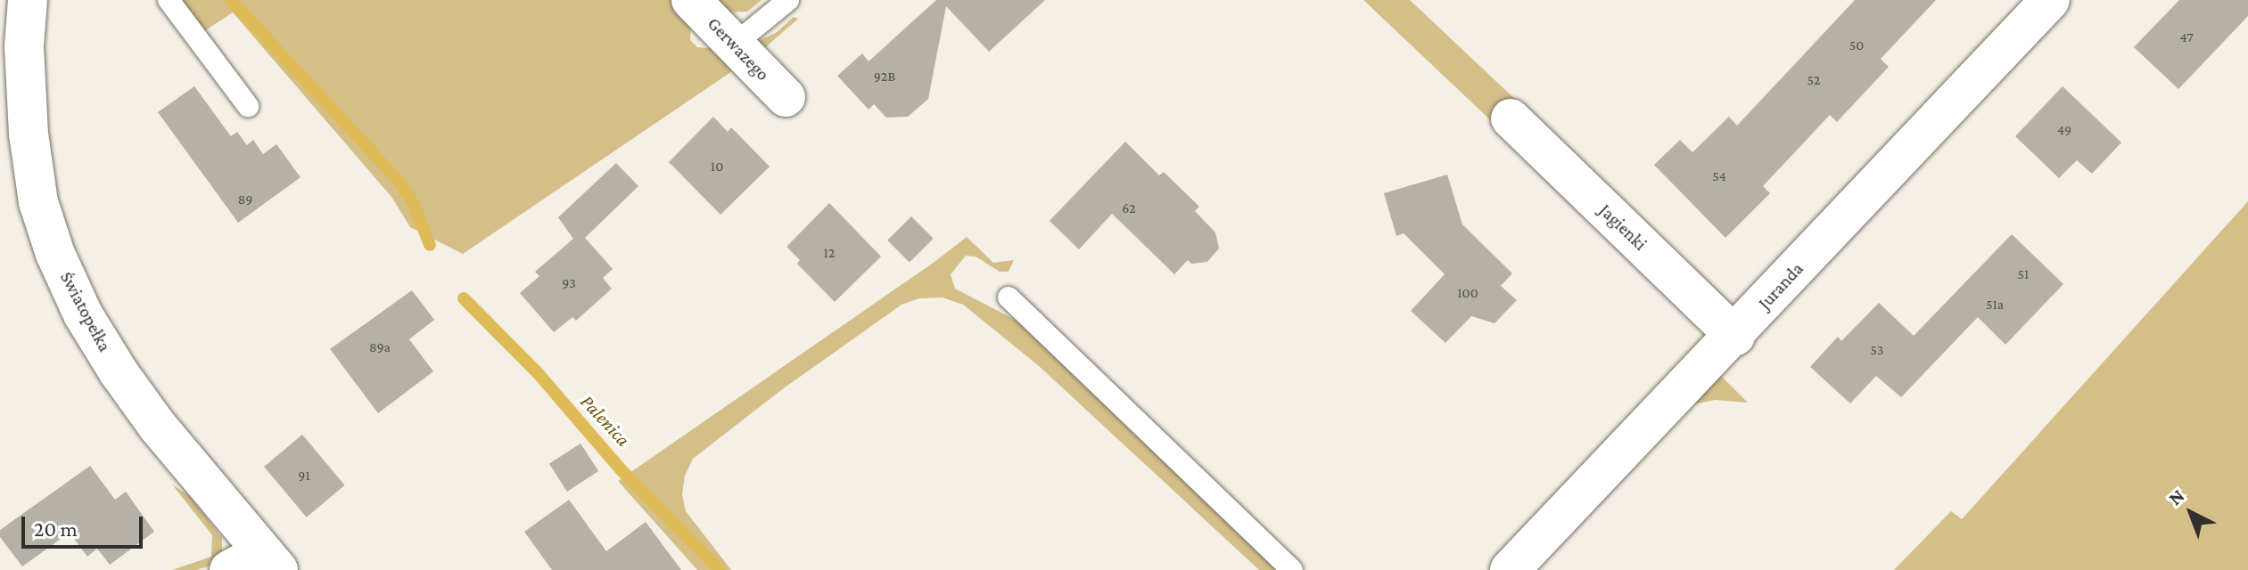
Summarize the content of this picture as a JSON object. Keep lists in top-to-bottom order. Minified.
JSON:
{"streets":{"street":["Gerwazego","Jagienki","Juranda","Światopełka"]},"crossings":[["Jagienki","Juranda"]],"water":["Palenica"],"house_numbers":["47","50","92B","52","49","10","54","89","62","12","51","93","100","51a","89a","53","91"],"scale_bar":"20 m","north":"top left"}
